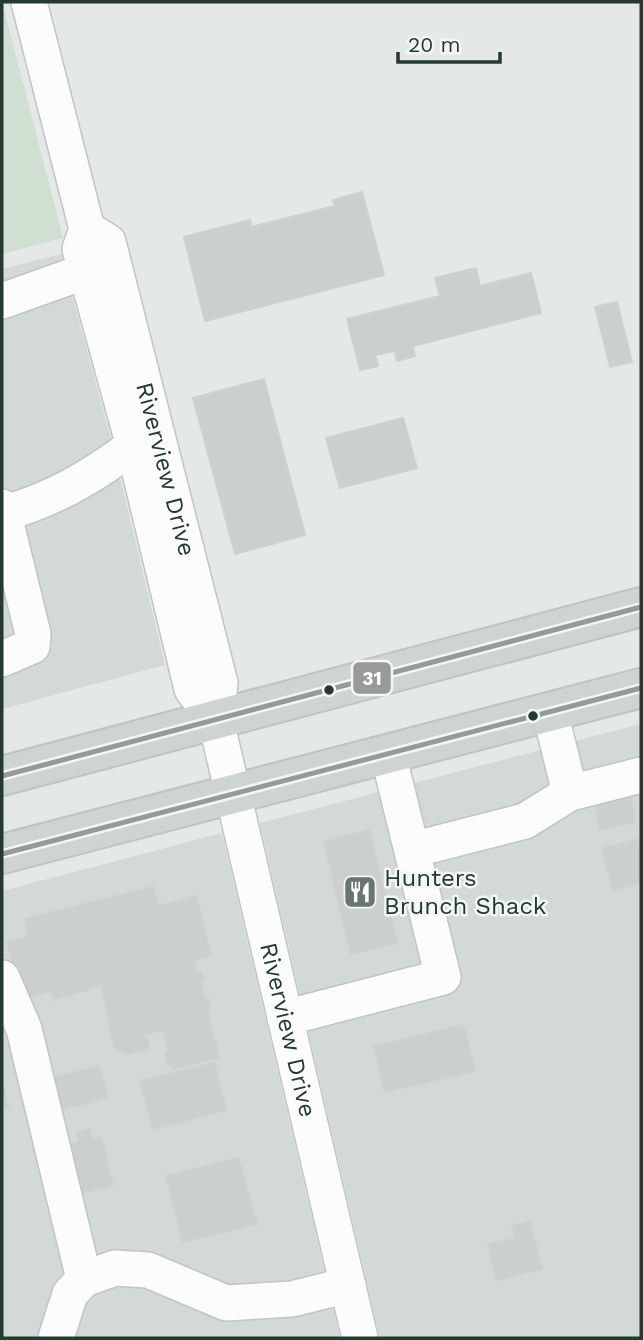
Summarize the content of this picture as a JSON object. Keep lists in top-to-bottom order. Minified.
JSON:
{"streets":{"street":["Riverview Drive"]},"places":{"restaurant":["Hunters Brunch Shack"]},"lines":["transit line 31"],"scale_bar":"20 m"}
